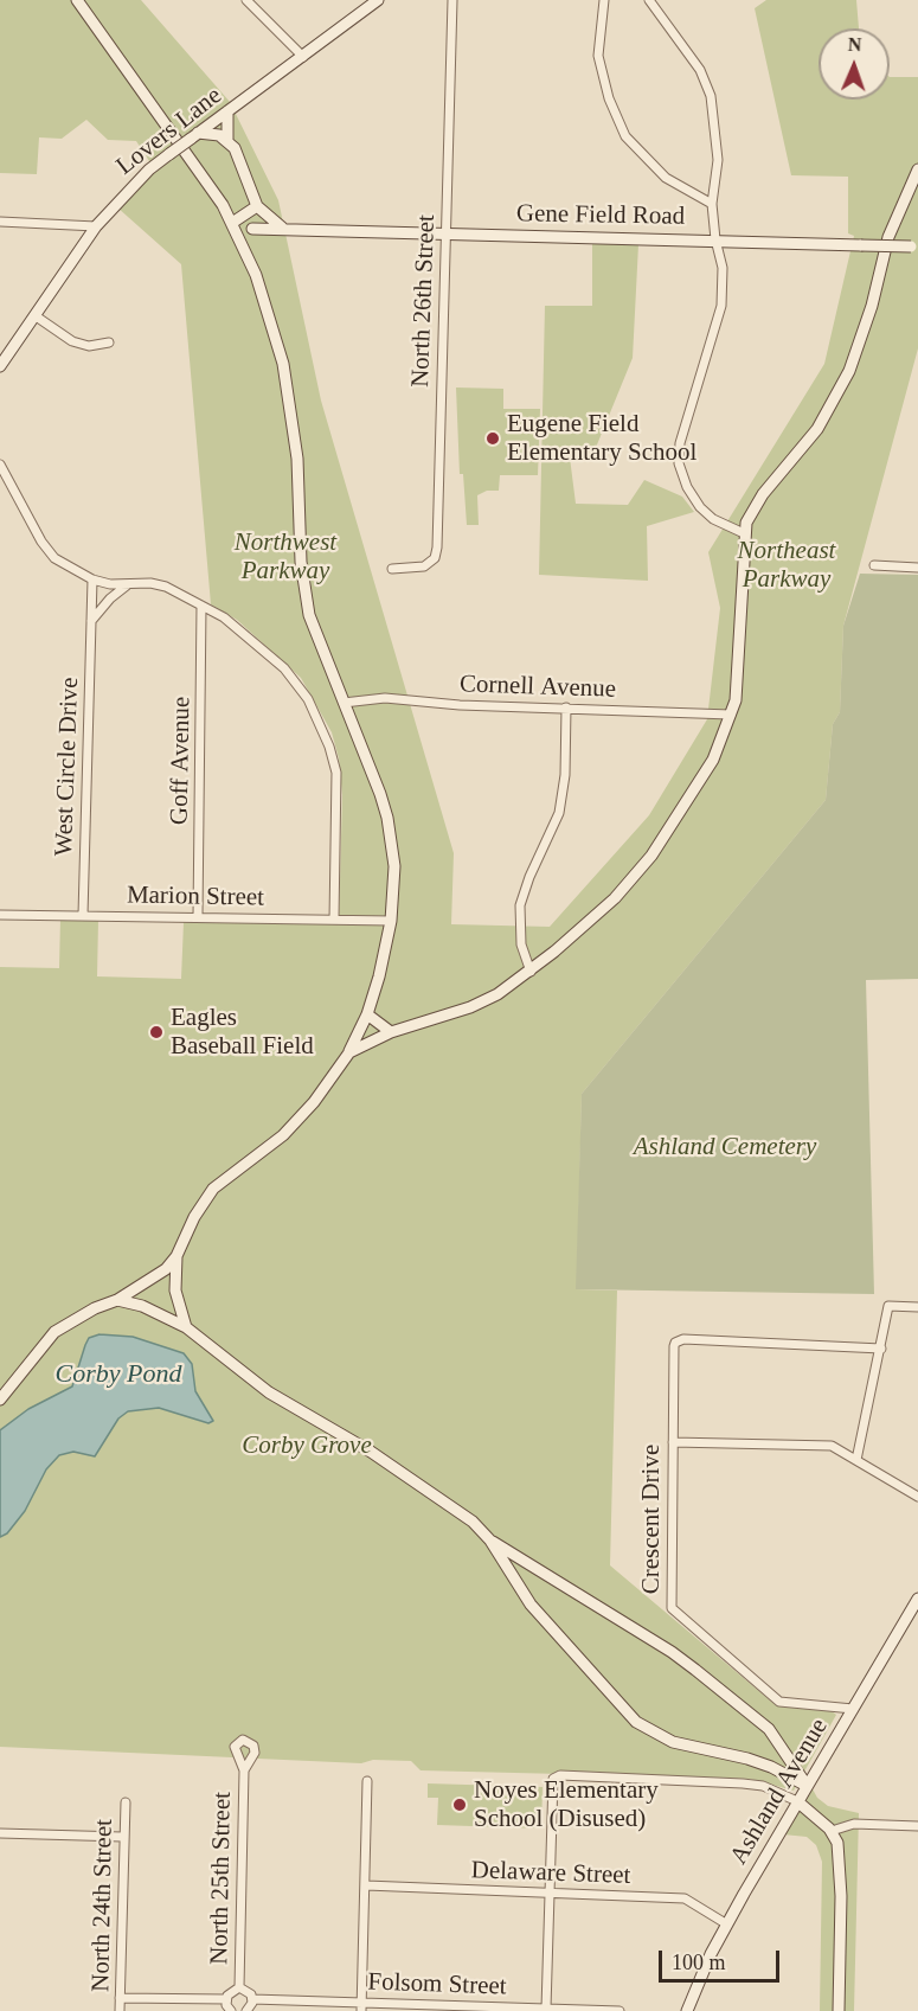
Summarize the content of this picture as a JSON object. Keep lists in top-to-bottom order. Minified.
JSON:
{"streets":{"street":["Lovers Lane","Gene Field Road","North 26th Street","Cornell Avenue","Goff Avenue","West Circle Drive","Marion Street","Crescent Drive","Ashland Avenue","Delaware Street","North 25th Street","North 24th Street","Folsom Street"]},"crossings":[["Gene Field Road","North 26th Street"],["Goff Avenue","Marion Street"],["West Circle Drive","Marion Street"],["Crescent Drive","Ashland Avenue"],["Ashland Avenue","Delaware Street"]],"water":["Corby Pond"],"parks":["Northwest Parkway","Northeast Parkway","Ashland Cemetery","Corby Grove"],"places":["Eugene Field Elementary School","Eagles Baseball Field","Noyes Elementary School (Disused)"],"scale_bar":"100 m","north":"top"}
